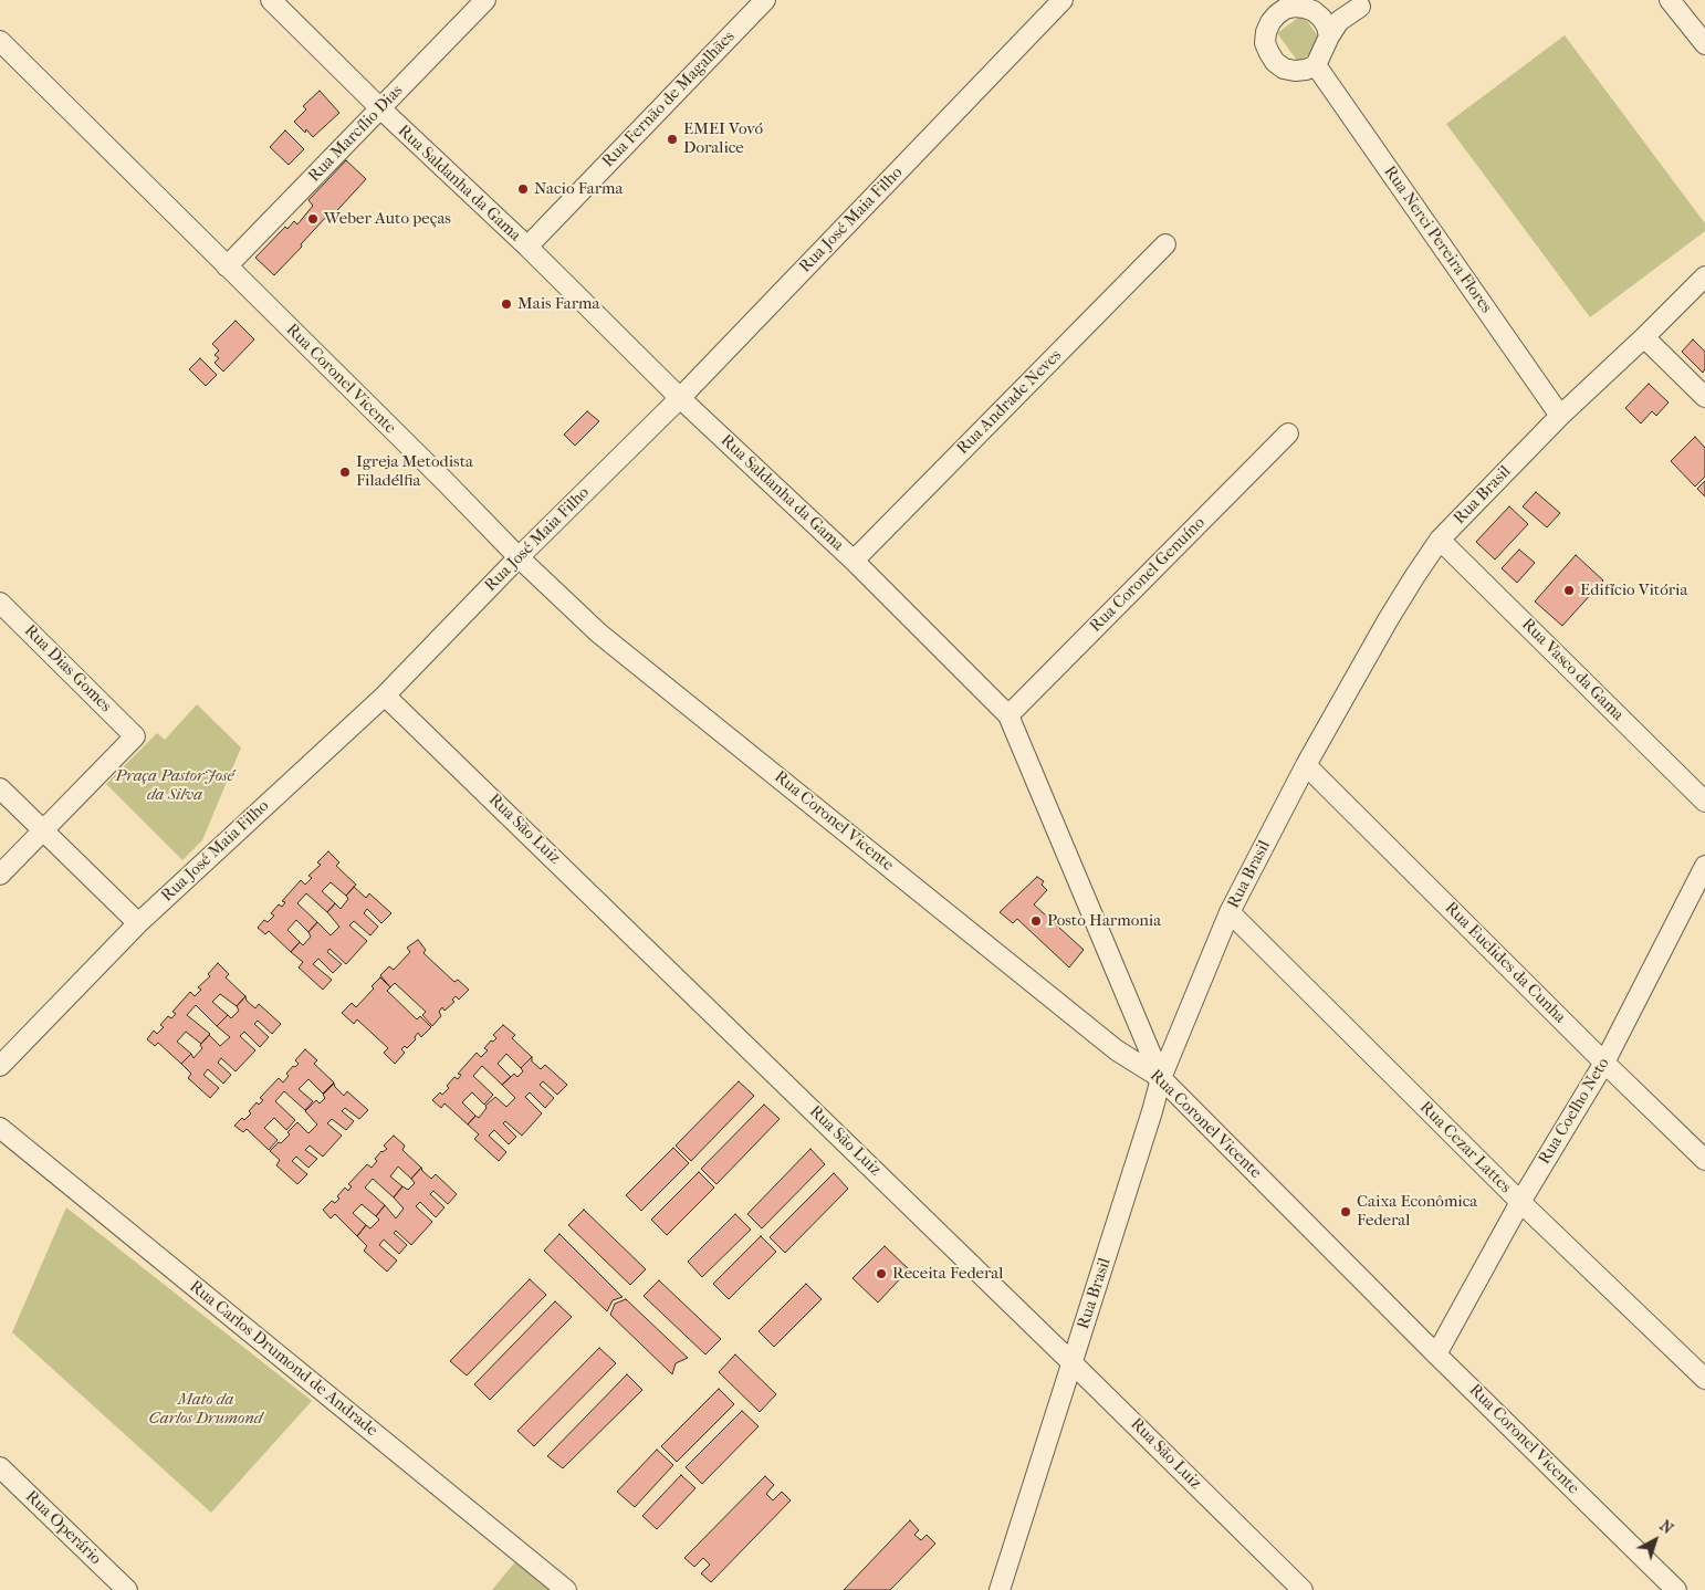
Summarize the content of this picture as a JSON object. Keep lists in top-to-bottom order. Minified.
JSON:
{"streets":{"street":["Rua Fernão de Magalhães","Rua Marcílio Dias","Rua Saldanha da Gama","Rua José Maia Filho","Rua Nerci Pereira Flores","Rua Coronel Vicente","Rua Andrade Neves","Rua Brasil","Rua Coronel Genuíno","Rua Dias Gomes","Rua Vasco da Gama","Rua São Luiz","Rua Euclides da Cunha","Rua Coelho Neto","Rua Cezar Lattes","Rua Carlos Drumond de Andrade","Rua Operário"]},"crossings":[["Rua Fernão de Magalhães","Rua Saldanha da Gama"],["Rua Marcílio Dias","Rua Saldanha da Gama"],["Rua Marcílio Dias","Rua Coronel Vicente"],["Rua Saldanha da Gama","Rua José Maia Filho"],["Rua Saldanha da Gama","Rua Coronel Vicente"],["Rua Saldanha da Gama","Rua Andrade Neves"],["Rua Saldanha da Gama","Rua Brasil"],["Rua Saldanha da Gama","Rua Coronel Genuíno"],["Rua José Maia Filho","Rua Coronel Vicente"],["Rua José Maia Filho","Rua São Luiz"],["Rua Nerci Pereira Flores","Rua Brasil"],["Rua Coronel Vicente","Rua Brasil"],["Rua Coronel Vicente","Rua Coelho Neto"],["Rua Brasil","Rua Vasco da Gama"],["Rua Brasil","Rua São Luiz"],["Rua Brasil","Rua Euclides da Cunha"],["Rua Brasil","Rua Cezar Lattes"],["Rua Euclides da Cunha","Rua Coelho Neto"],["Rua Coelho Neto","Rua Cezar Lattes"]],"parks":["Praça PastorJosé da Silva","Mato da Carlos Drumond"],"places":["EMEI Vovó Doralice","Nacio Farma","Weber Auto peças","Mais Farma","Igreja Metodista Filadélfia","Edifício Vitória","Posto Harmonia","Caixa Econômica Federal","Receita Federal"],"north":"top right"}
